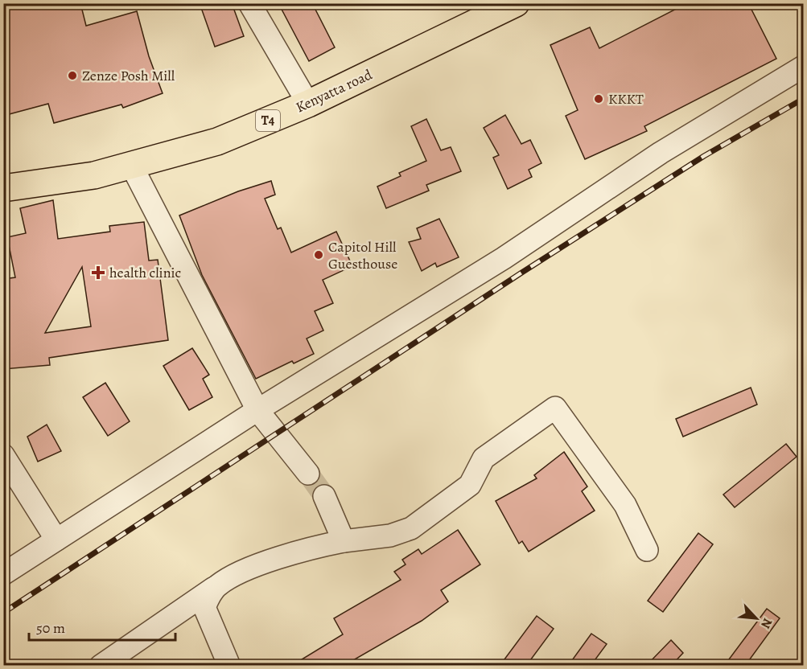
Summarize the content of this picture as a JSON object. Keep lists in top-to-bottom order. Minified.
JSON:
{"streets":{"highway":["Kenyatta road","T4"]},"places":{"other":["Zenze Posh Mill","KKKT","Capitol Hill Guesthouse"],"health":["health clinic"]},"scale_bar":"50 m","north":"bottom right"}
